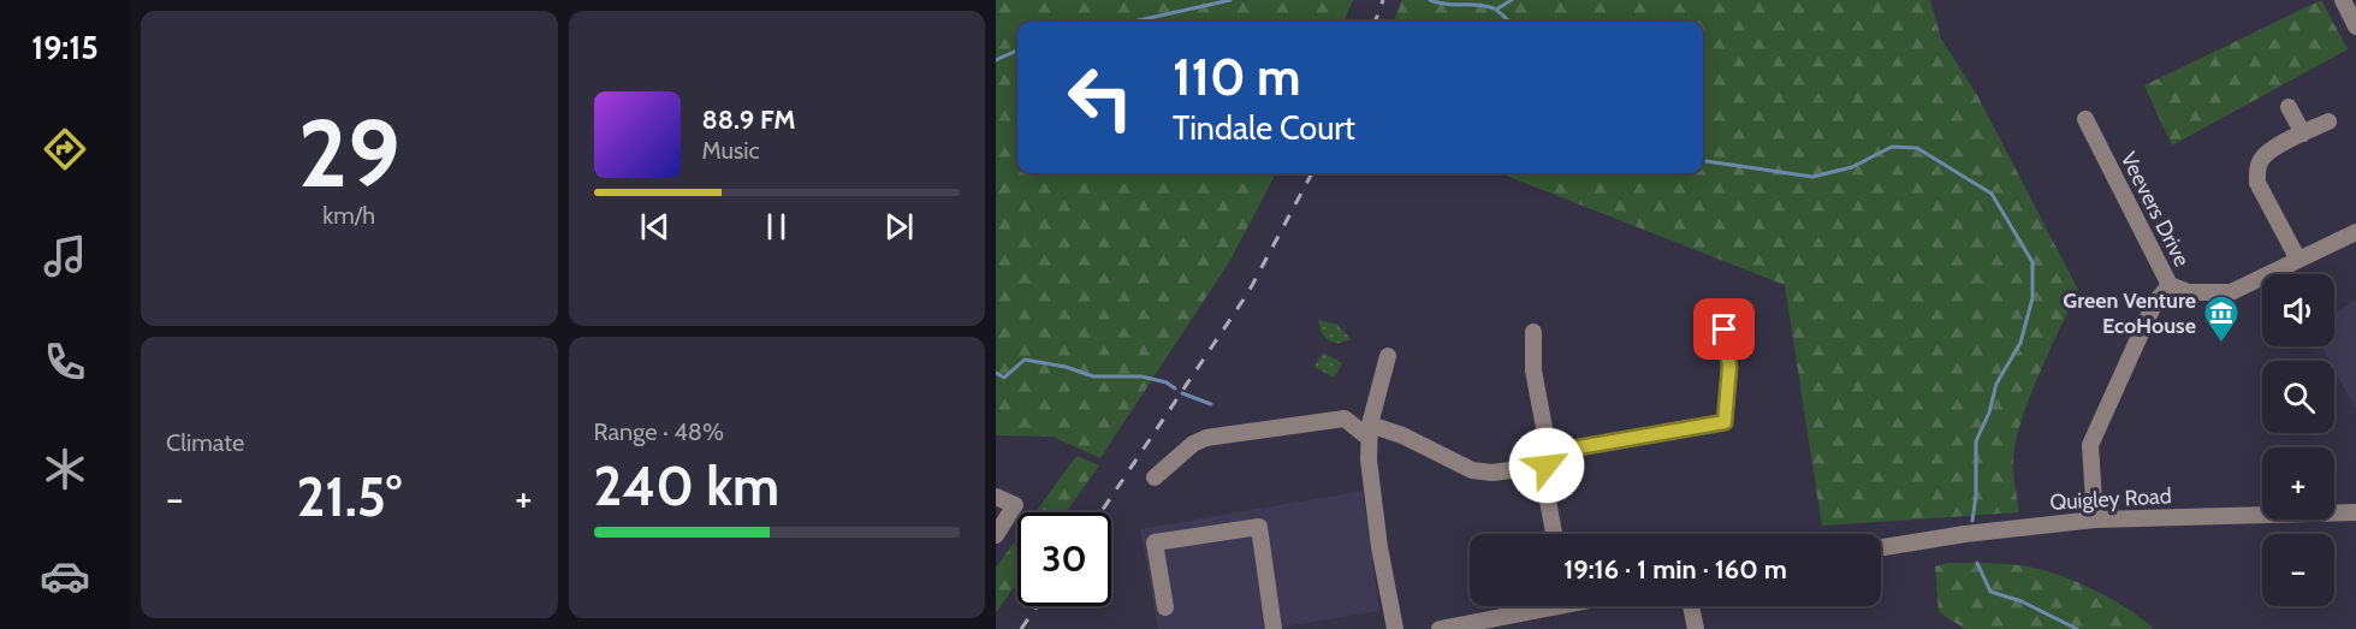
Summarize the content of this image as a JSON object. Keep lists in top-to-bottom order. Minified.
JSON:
{"streets":{"street":["Veevers Drive","Quigley Road"]},"crossings":[["Veevers Drive","Quigley Road"]],"places":{"museum":["Green Venture EcoHouse"]},"page":{"tabs":"19:15","tile":[["29","km/h"],"Climate",["Range · 48%","240 km"]],"turn":["110 m","Tindale Court"],"song":["88.9 FM","Music"],"map_buttons":["+","−"],"heat":["−","21.5°","+"],"limit":"30","trip":"19:16 · 1 min · 160 m"}}
